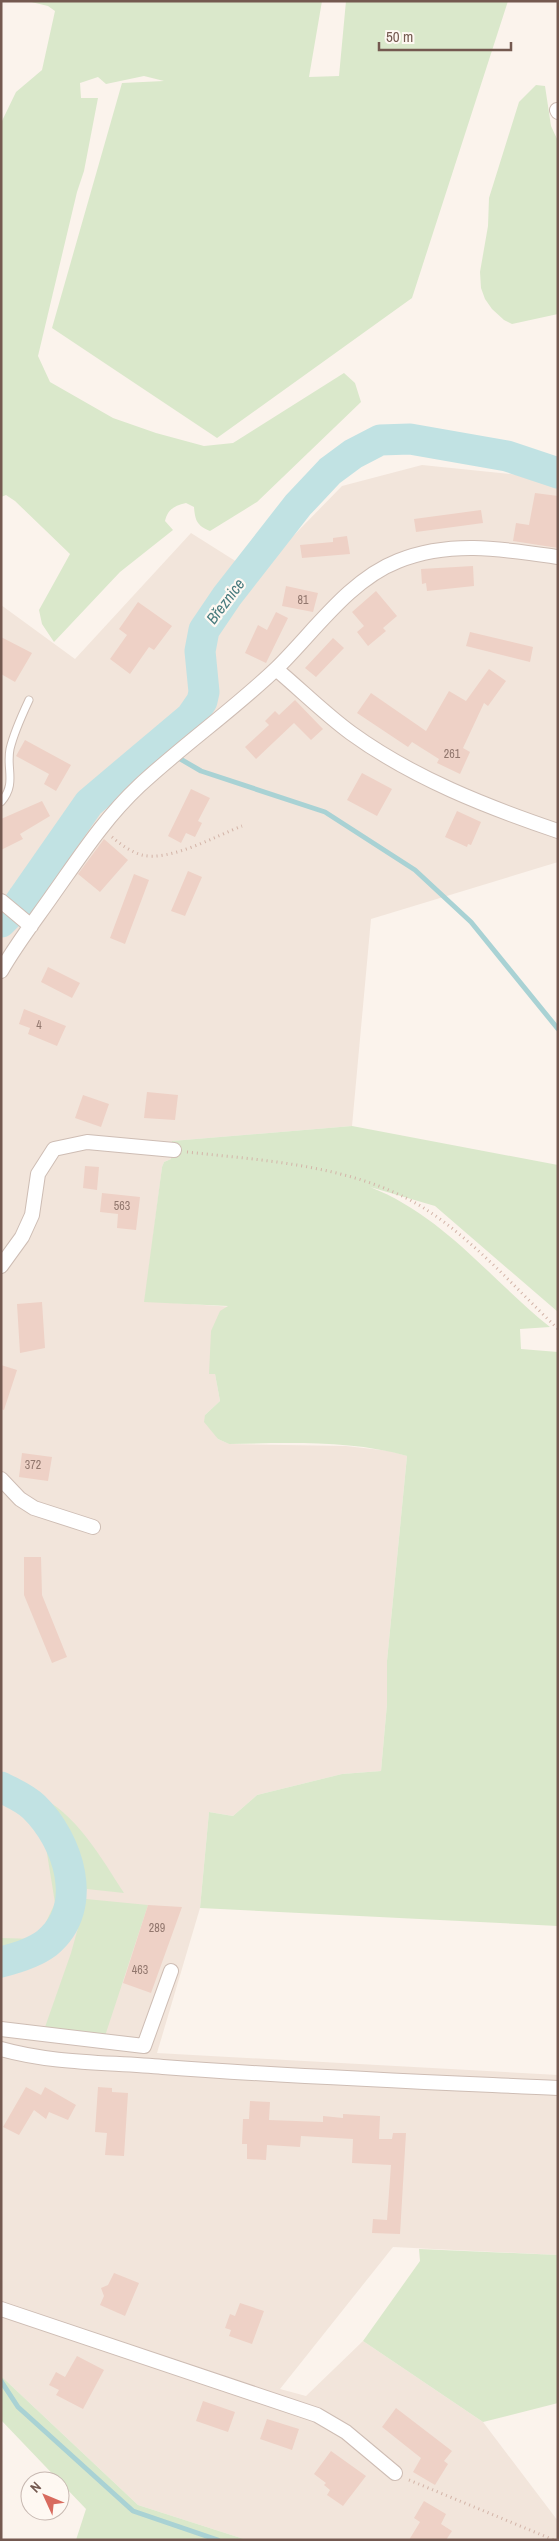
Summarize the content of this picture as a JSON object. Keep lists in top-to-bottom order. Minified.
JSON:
{"water":["Březnice"],"house_numbers":["81","261","4","563","372","289","463"],"scale_bar":"50 m","north":"top left"}
